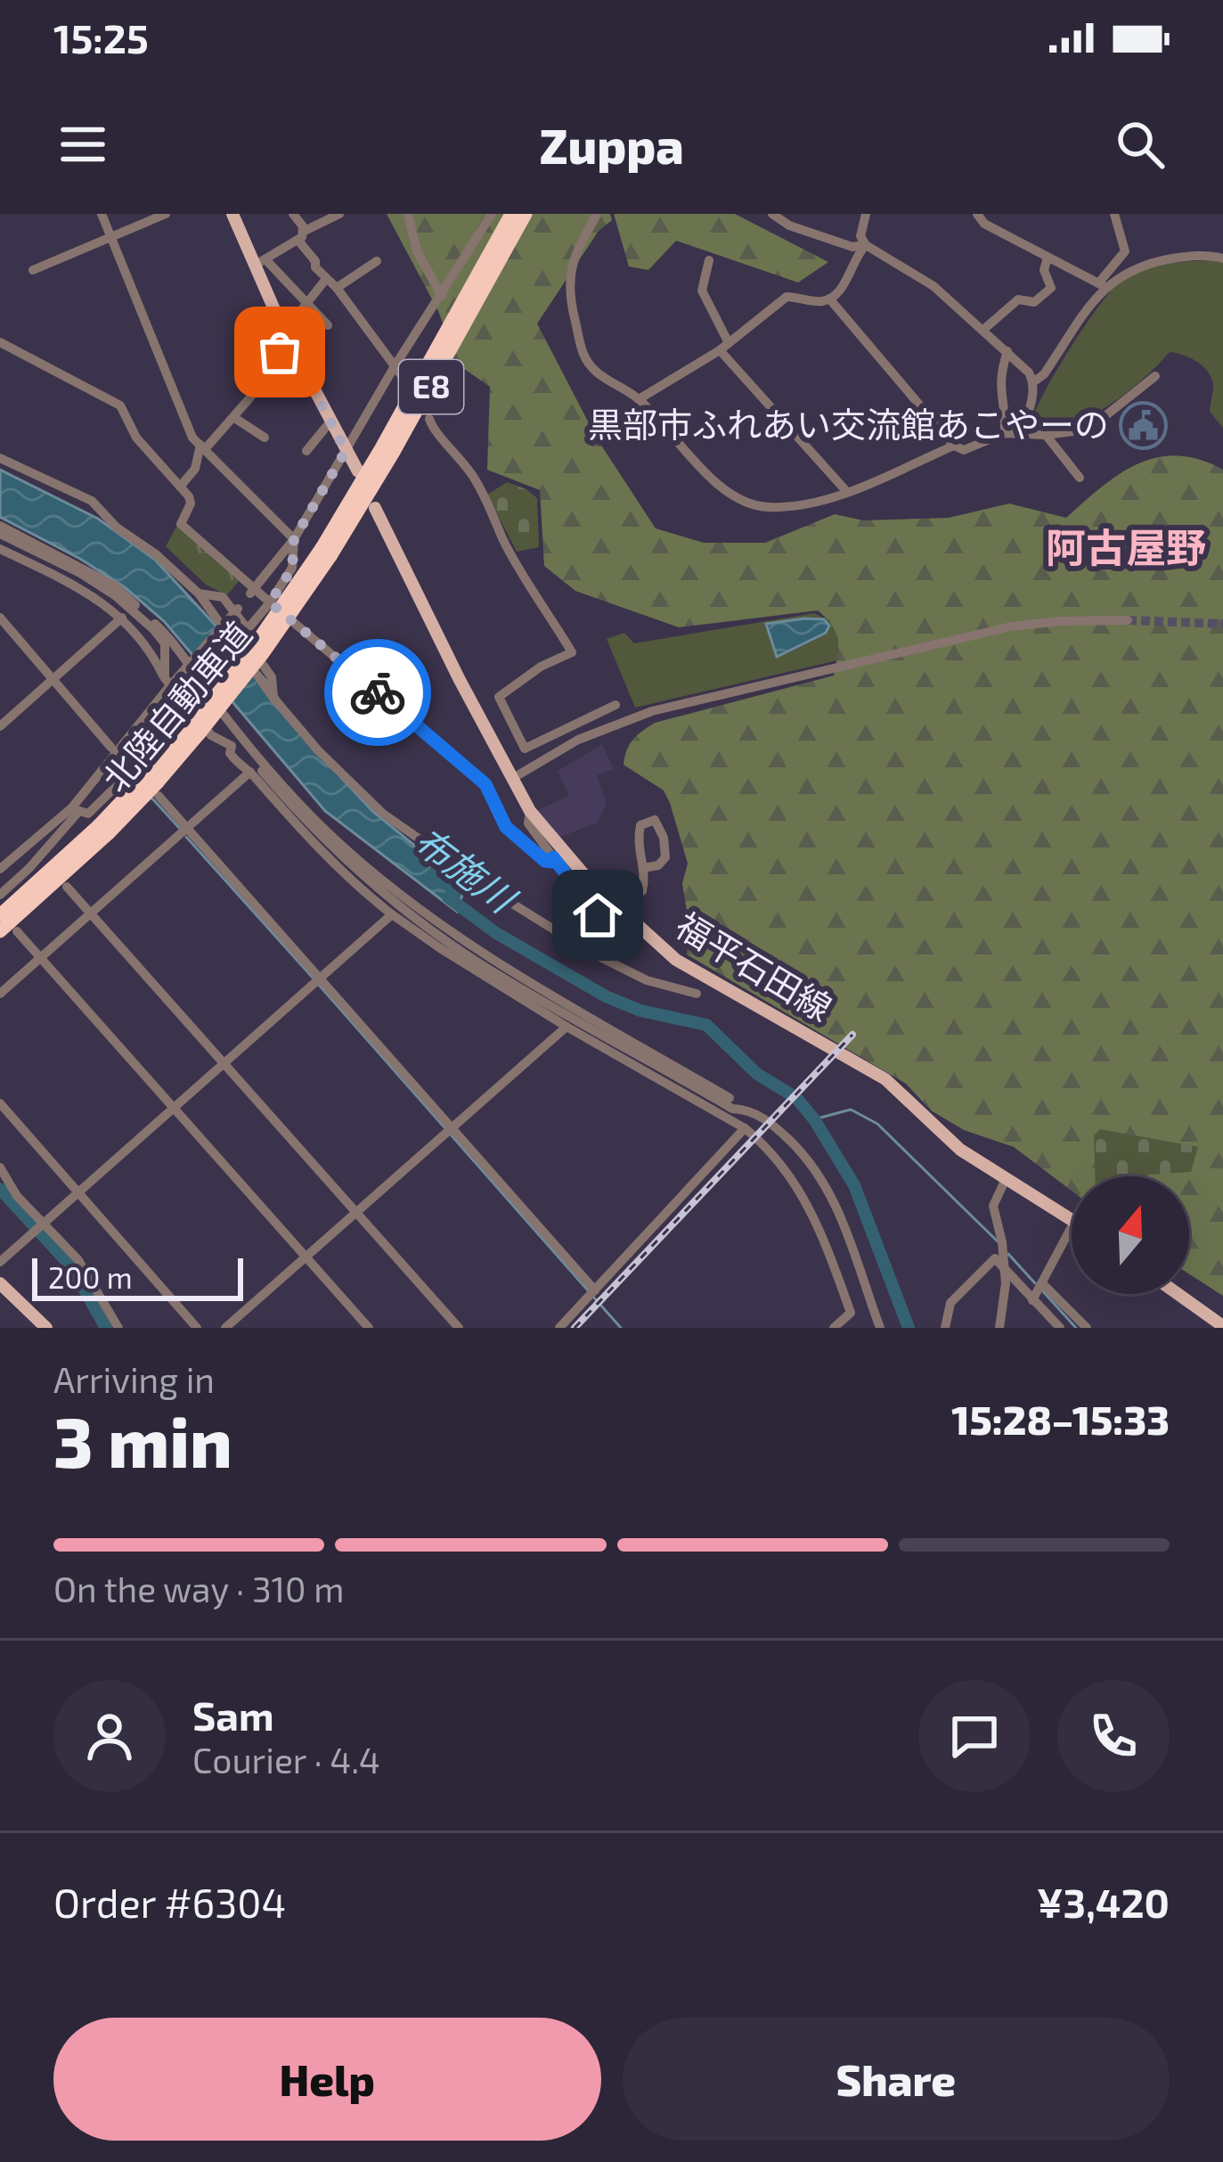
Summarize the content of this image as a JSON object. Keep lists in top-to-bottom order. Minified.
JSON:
{"streets":{"highway":["E8","北陸自動車道"],"main road":["福平石田線"]},"districts":["阿古屋野"],"water":["布施川"],"places":{"public building":["黒部市ふれあい交流館あこやーの"]},"scale_bar":"200 m","north":"top","page":{"status":"15:25","header":"Zuppa","scale":"200 m","heading":["3 min","Arriving in","15:28–15:33"],"panel":["Sam","Courier · 4.4","Order #6304","¥3,420"],"bar":"On the way · 310 m","buttons":["Help","Share"]}}
